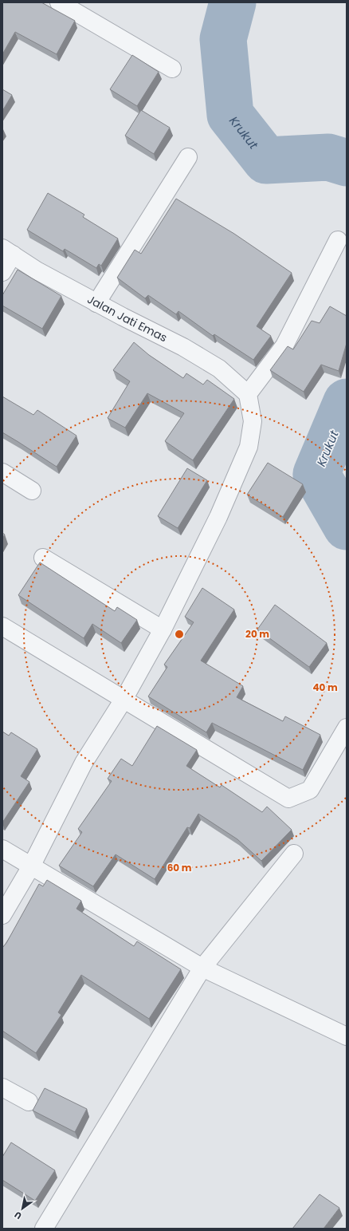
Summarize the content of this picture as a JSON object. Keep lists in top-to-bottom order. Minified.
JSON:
{"streets":{"street":["Jalan Jati Emas"]},"water":["Krukut"],"north":"bottom left","rings":["20 m","40 m","60 m"]}
